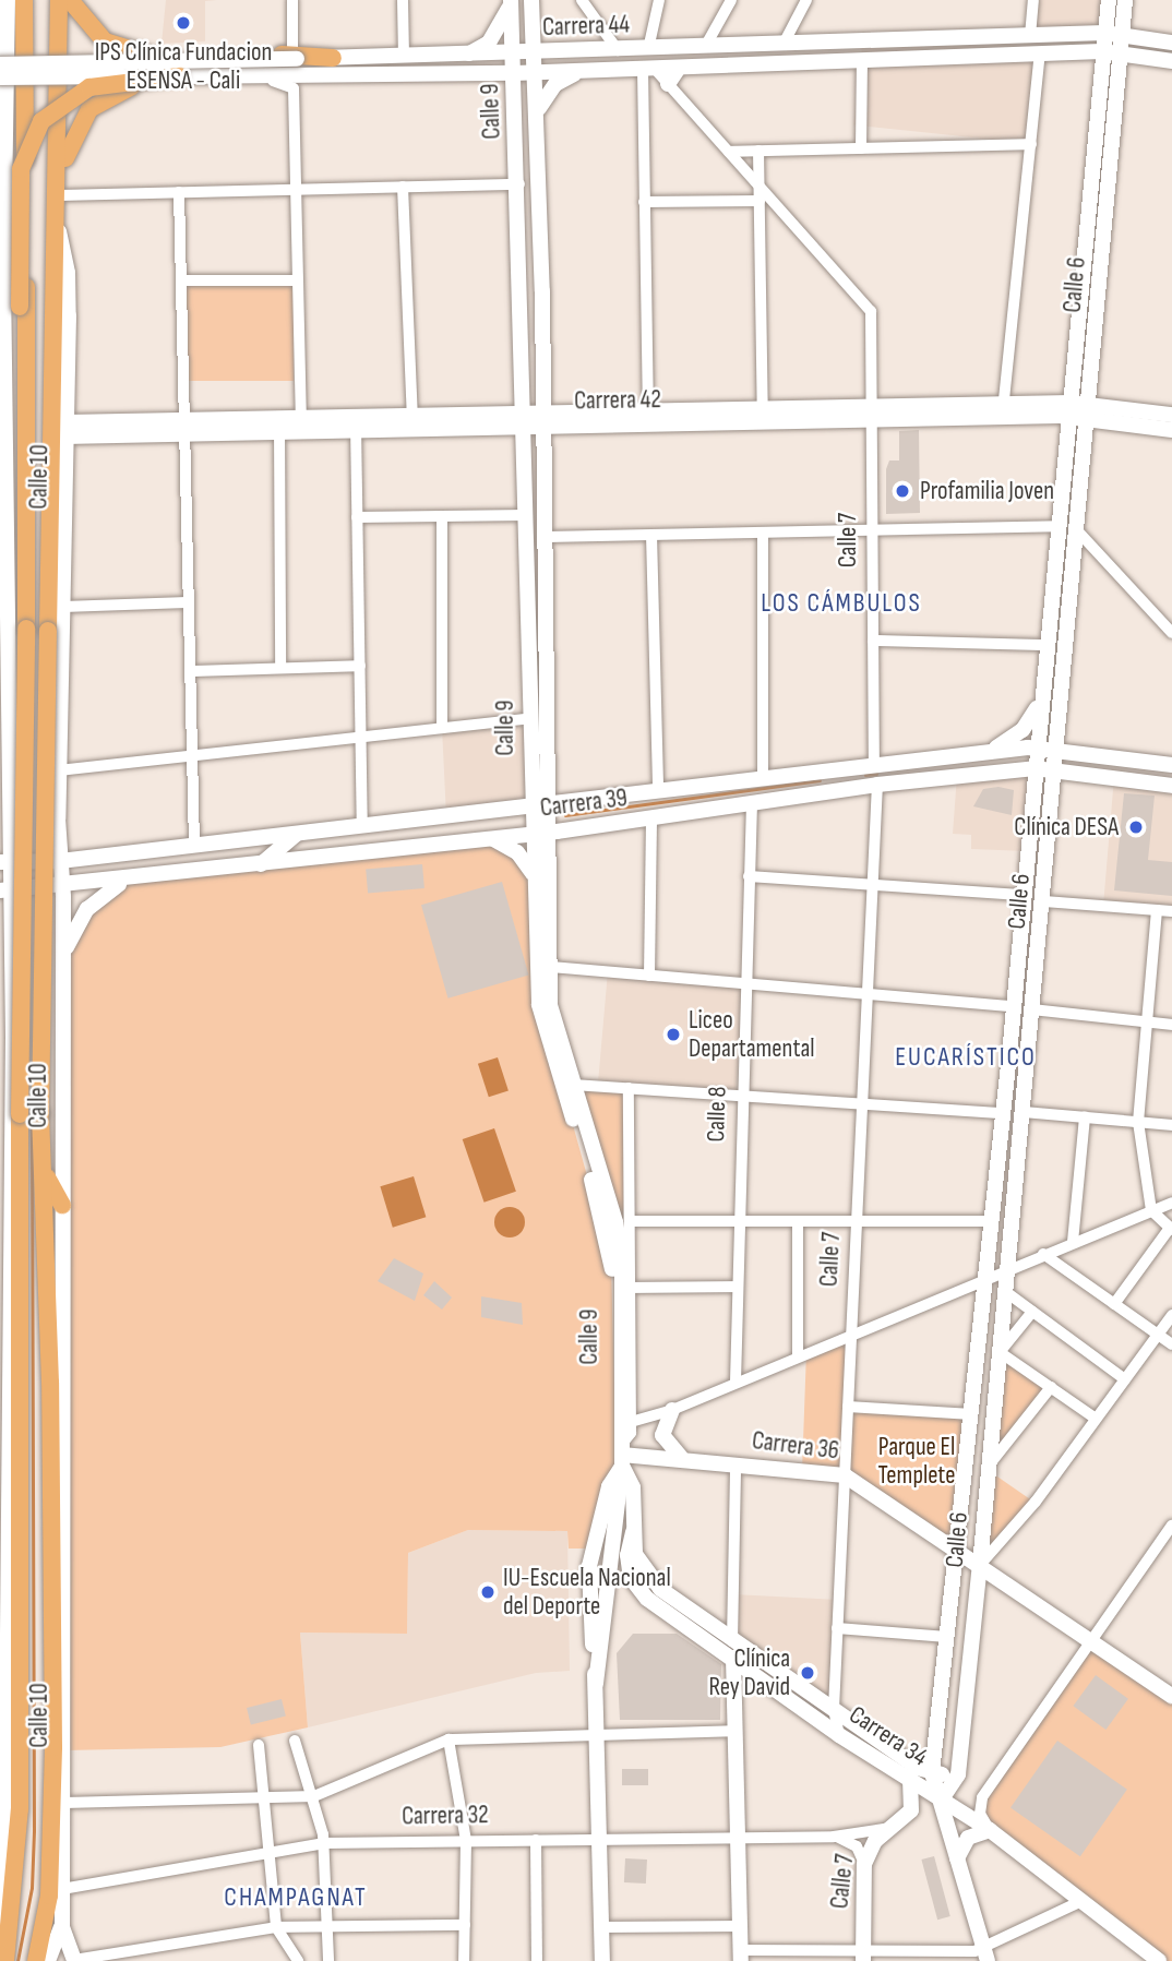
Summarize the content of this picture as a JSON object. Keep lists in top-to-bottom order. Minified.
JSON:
{"streets":{"main road":["Carrera 44","Calle 9","Calle 6","Carrera 42","Calle 10","Calle 7","Carrera 39","Carrera 36","Carrera 34"],"street":["Calle 8","Carrera 32"]},"crossings":[["Carrera 44","Calle 9"],["Carrera 44","Calle 6"],["Calle 9","Carrera 42"],["Calle 9","Carrera 39"],["Calle 9","Carrera 36"],["Calle 9","Carrera 34"],["Calle 9","Carrera 32"],["Calle 6","Carrera 42"],["Calle 6","Carrera 39"],["Calle 6","Carrera 36"],["Calle 6","Carrera 34"],["Carrera 42","Calle 10"],["Carrera 42","Calle 7"],["Calle 10","Carrera 39"],["Calle 10","Carrera 32"],["Calle 7","Carrera 39"],["Calle 7","Carrera 36"],["Calle 7","Carrera 34"],["Calle 7","Carrera 32"],["Carrera 39","Calle 8"],["Carrera 36","Carrera 34"]],"districts":["LOS CÁMBULOS","EUCARÍSTICO","CHAMPAGNAT"],"parks":["Parque El Templete"],"places":["IPS Clínica Fundacion ESENSA - Cali","Profamilia Joven","Clínica DESA","Liceo Departamental","IU-Escuela Nacional del Deporte","Clínica Rey David"]}
